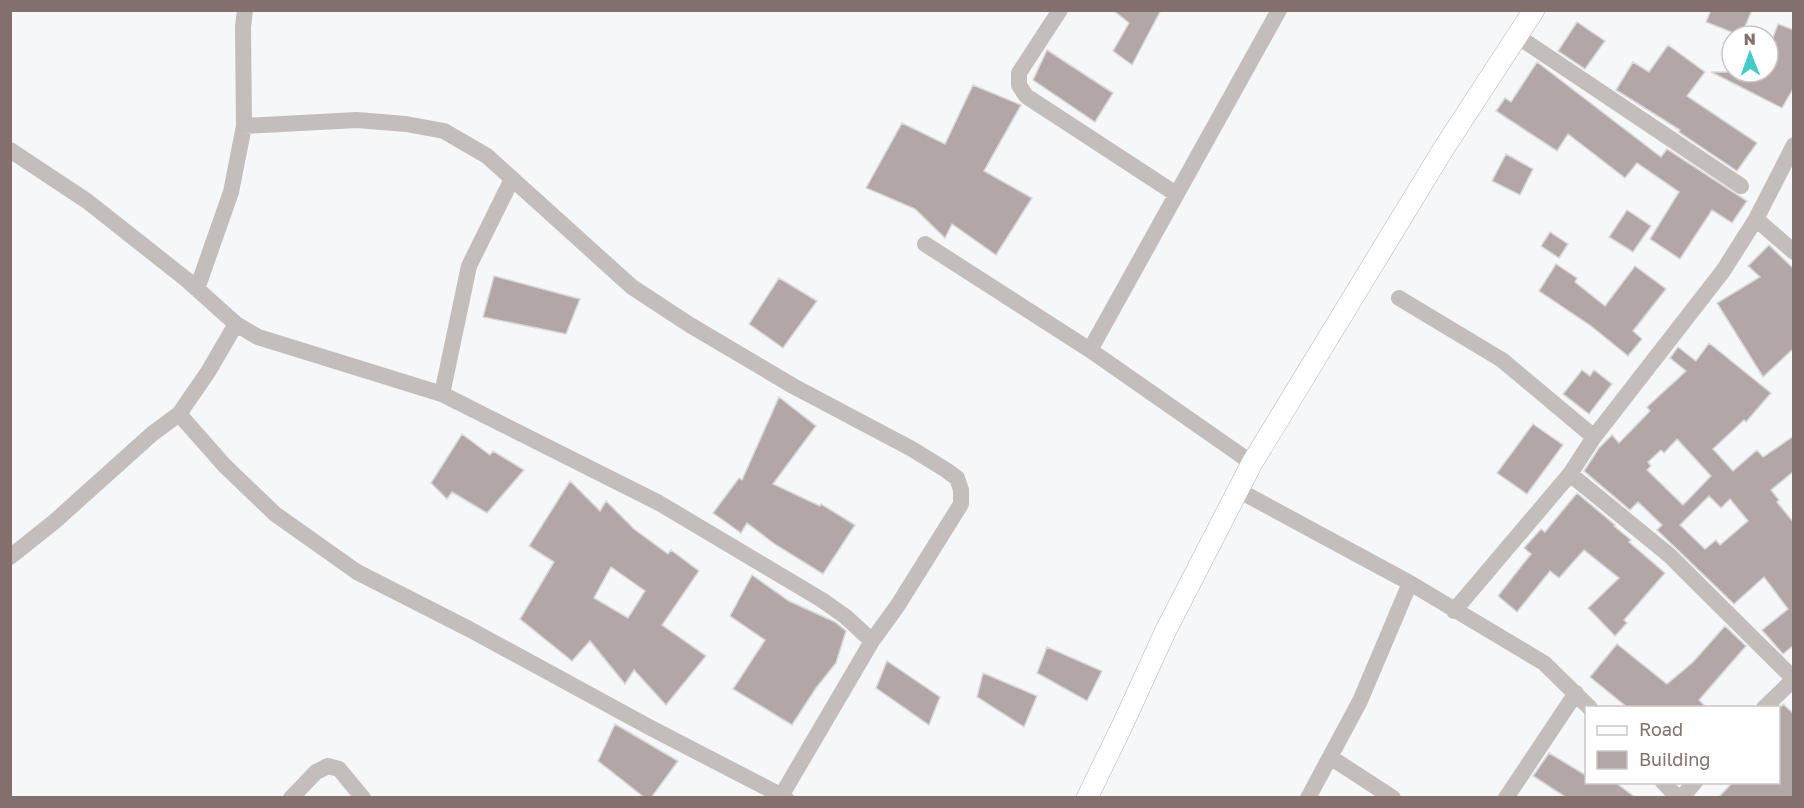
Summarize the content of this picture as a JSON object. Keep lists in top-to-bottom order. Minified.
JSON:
{"legend":["Road","Building"],"north":"top"}
